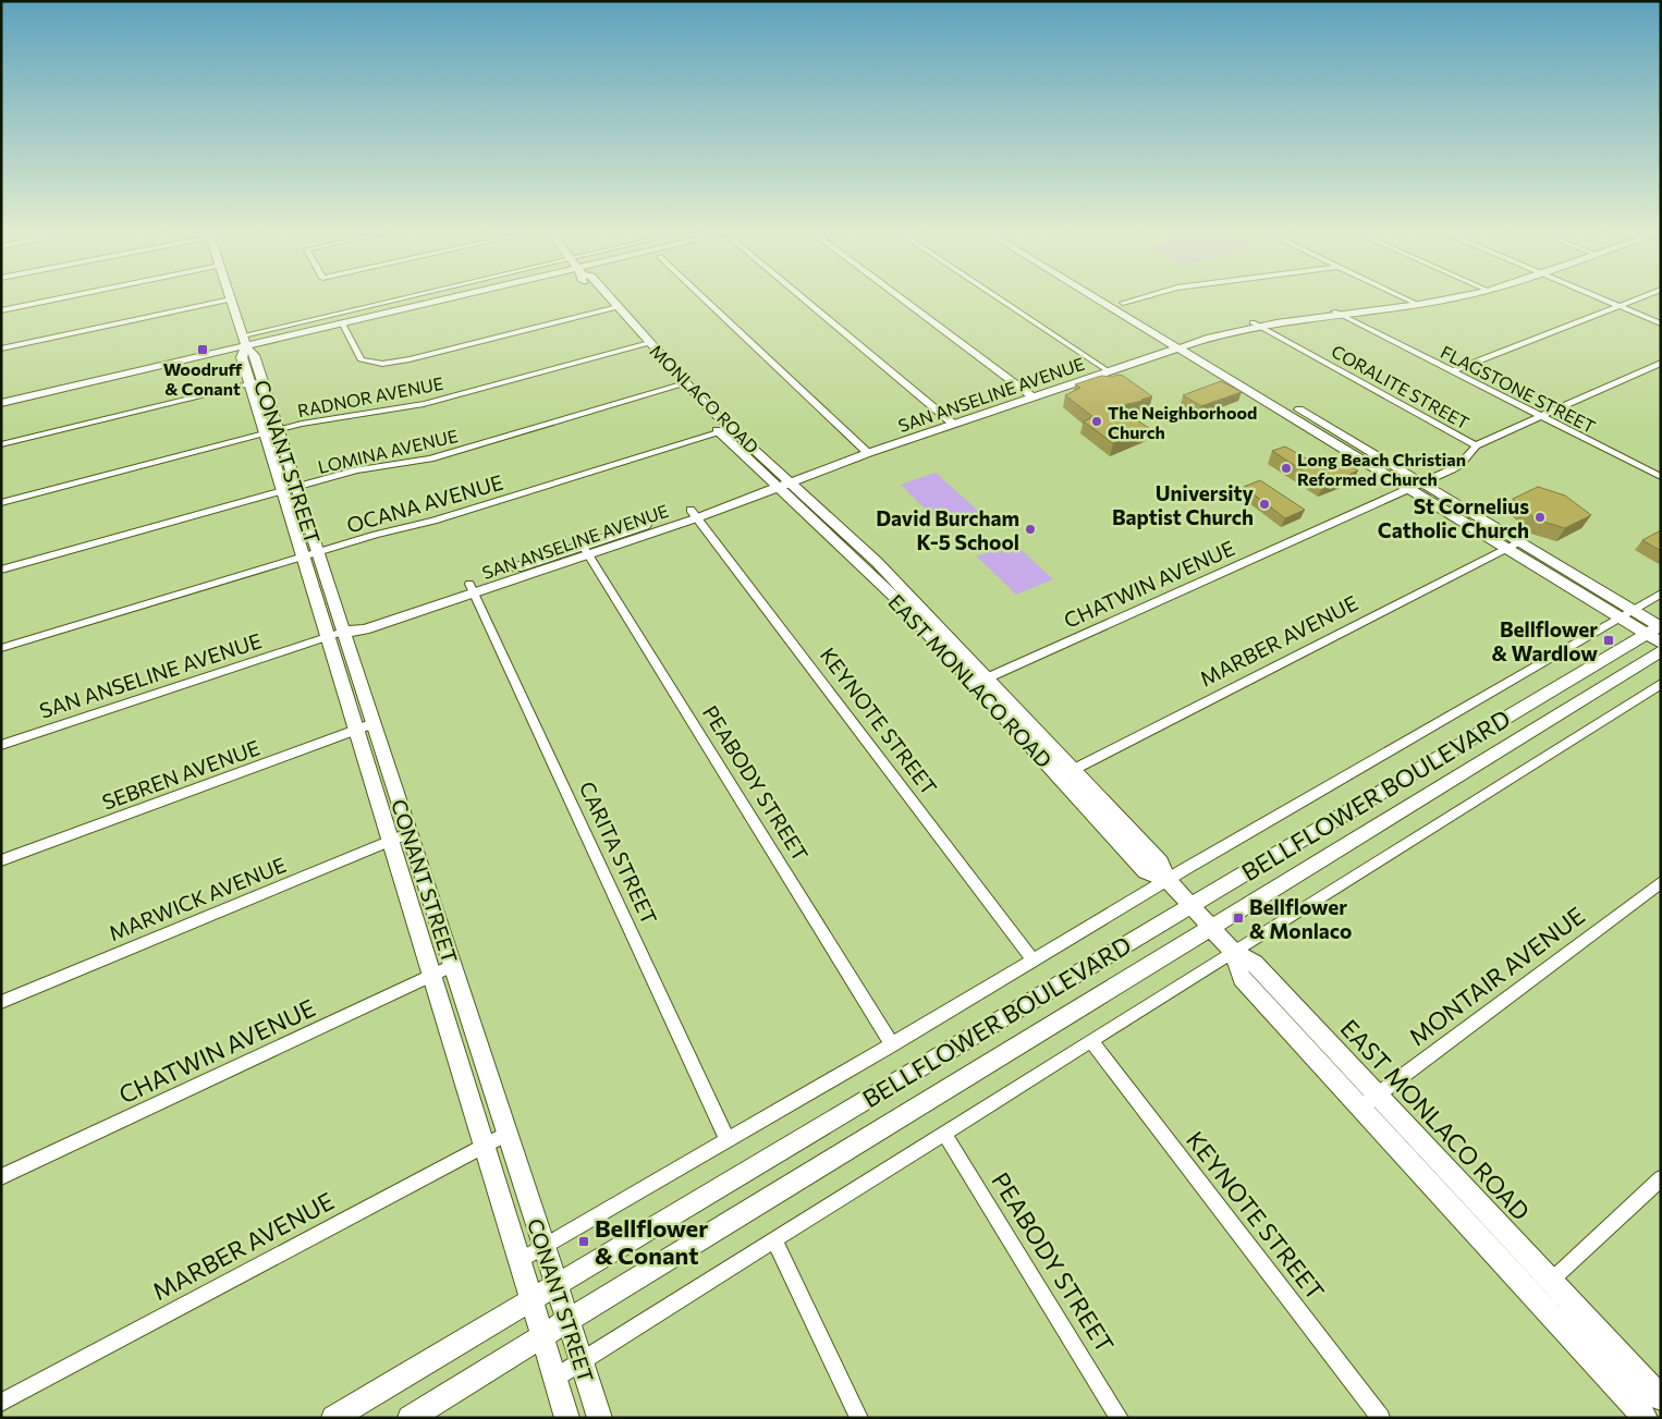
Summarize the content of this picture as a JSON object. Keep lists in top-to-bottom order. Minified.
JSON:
{"streets":{"street":["CORALITE STREET","FLAGSTONE STREET","SAN ANSELINE AVENUE","RADNOR AVENUE","MONLACO ROAD","LOMINA AVENUE","CONANT STREET","OCANA AVENUE","CHATWIN AVENUE","MARBER AVENUE","EAST MONLACO ROAD","KEYNOTE STREET","SEBREN AVENUE","PEABODY STREET","BELLFLOWER BOULEVARD","CARITA STREET","MARWICK AVENUE","MONTAIR AVENUE"]},"crossings":[["CORALITE STREET","SAN ANSELINE AVENUE"],["CORALITE STREET","CHATWIN AVENUE"],["FLAGSTONE STREET","SAN ANSELINE AVENUE"],["FLAGSTONE STREET","CHATWIN AVENUE"],["SAN ANSELINE AVENUE","MONLACO ROAD"],["SAN ANSELINE AVENUE","CONANT STREET"],["SAN ANSELINE AVENUE","EAST MONLACO ROAD"],["SAN ANSELINE AVENUE","KEYNOTE STREET"],["SAN ANSELINE AVENUE","PEABODY STREET"],["SAN ANSELINE AVENUE","CARITA STREET"],["RADNOR AVENUE","MONLACO ROAD"],["RADNOR AVENUE","CONANT STREET"],["MONLACO ROAD","LOMINA AVENUE"],["MONLACO ROAD","OCANA AVENUE"],["MONLACO ROAD","EAST MONLACO ROAD"],["LOMINA AVENUE","CONANT STREET"],["CONANT STREET","OCANA AVENUE"],["CONANT STREET","CHATWIN AVENUE"],["CONANT STREET","MARBER AVENUE"],["CONANT STREET","SEBREN AVENUE"],["CONANT STREET","BELLFLOWER BOULEVARD"],["CONANT STREET","MARWICK AVENUE"],["CHATWIN AVENUE","EAST MONLACO ROAD"],["MARBER AVENUE","EAST MONLACO ROAD"],["EAST MONLACO ROAD","BELLFLOWER BOULEVARD"],["EAST MONLACO ROAD","MONTAIR AVENUE"],["KEYNOTE STREET","BELLFLOWER BOULEVARD"],["PEABODY STREET","BELLFLOWER BOULEVARD"],["BELLFLOWER BOULEVARD","CARITA STREET"]],"places":{"transit":["Woodruff & Conant","Bellflower & Wardlow","Bellflower & Monlaco","Bellflower & Conant"],"other":["The Neighborhood Church","Long Beach Christian Reformed Church","University Baptist Church","St Cornelius Catholic Church","David Burcham K-5 School"]}}
